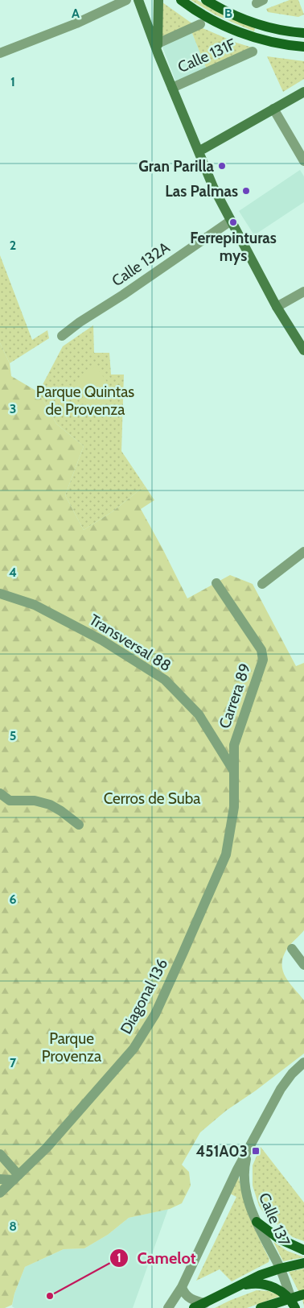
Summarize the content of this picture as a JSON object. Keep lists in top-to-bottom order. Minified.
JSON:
{"streets":{"street":["Calle 131F","Calle 132A","Transversal 88","Carrera 89","Diagonal 136","Calle 137"]},"crossings":[["Transversal 88","Carrera 89"],["Transversal 88","Diagonal 136"],["Carrera 89","Diagonal 136"]],"parks":["Parque Quintas de Provenza","Cerros de Suba","Parque Provenza"],"places":{"other":["Gran Parilla","Las Palmas","Ferrepinturas mys","Camelot"],"transit":["451A03"]},"grid":{"columns":["A","B"],"rows":["1","2","3","4","5","6","7","8"]}}
